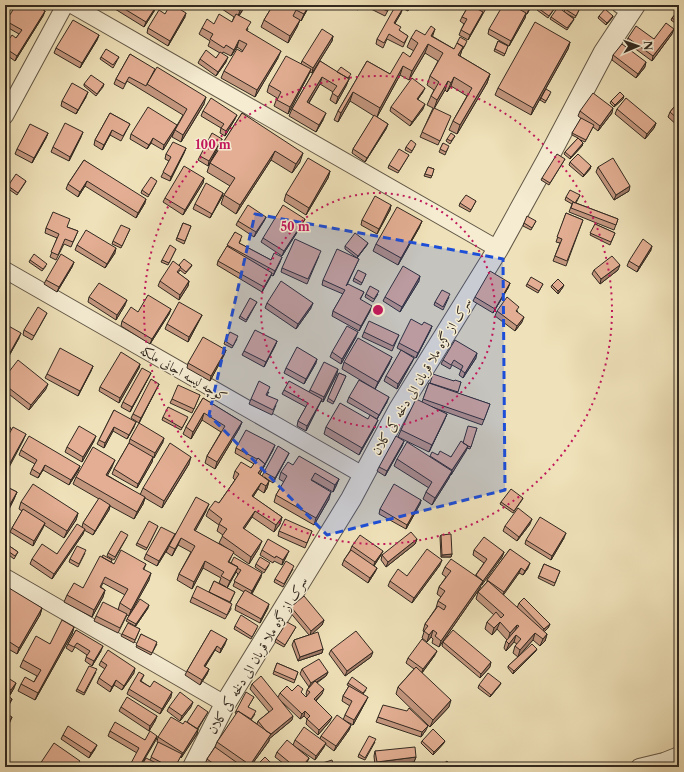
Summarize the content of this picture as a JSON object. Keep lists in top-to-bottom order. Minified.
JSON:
{"streets":{"street":["کوچه لیسه اجانی ملکه","سرک از گزه ملا قربان الی دلخه کی کلان"]},"crossings":[["کوچه لیسه اجانی ملکه","سرک از گزه ملا قربان الی دلخه کی کلان"]],"north":"right","rings":["100 m","50 m"]}
